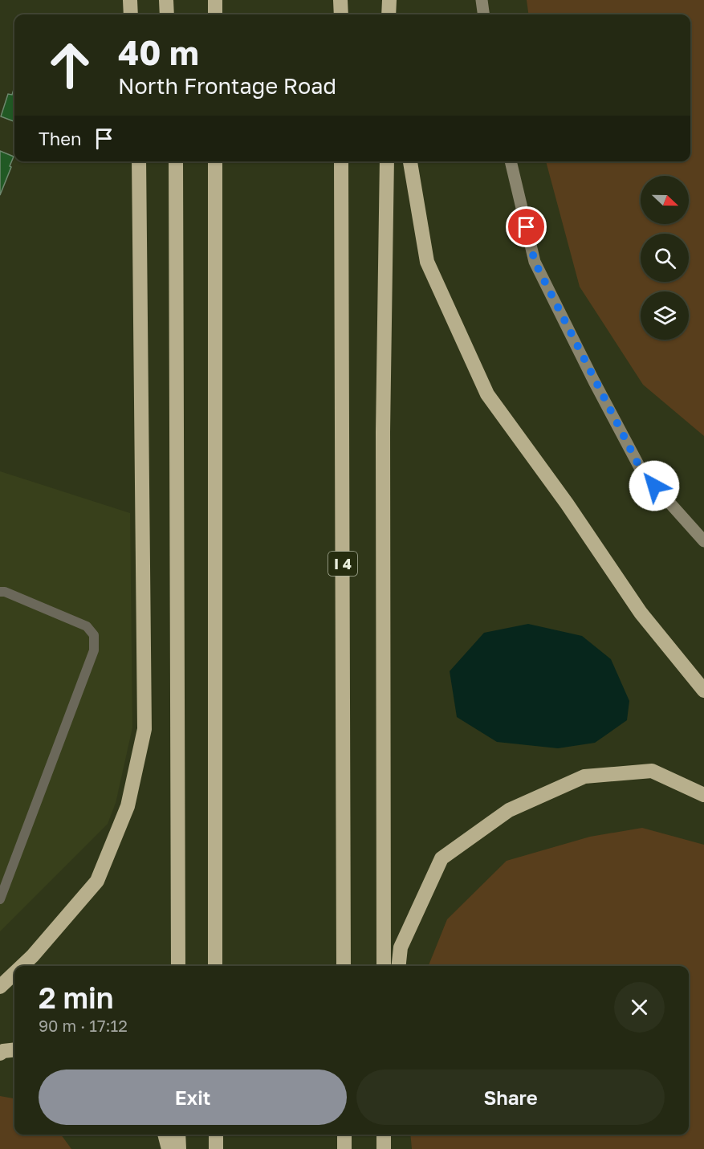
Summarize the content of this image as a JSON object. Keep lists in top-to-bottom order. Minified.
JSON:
{"streets":{"highway":["I 4"]},"north":"right","page":{"turn":["40 m","North Frontage Road"],"then":"Then","heading":["2 min","90 m · 17:12"],"buttons":["Exit","Share"]}}
